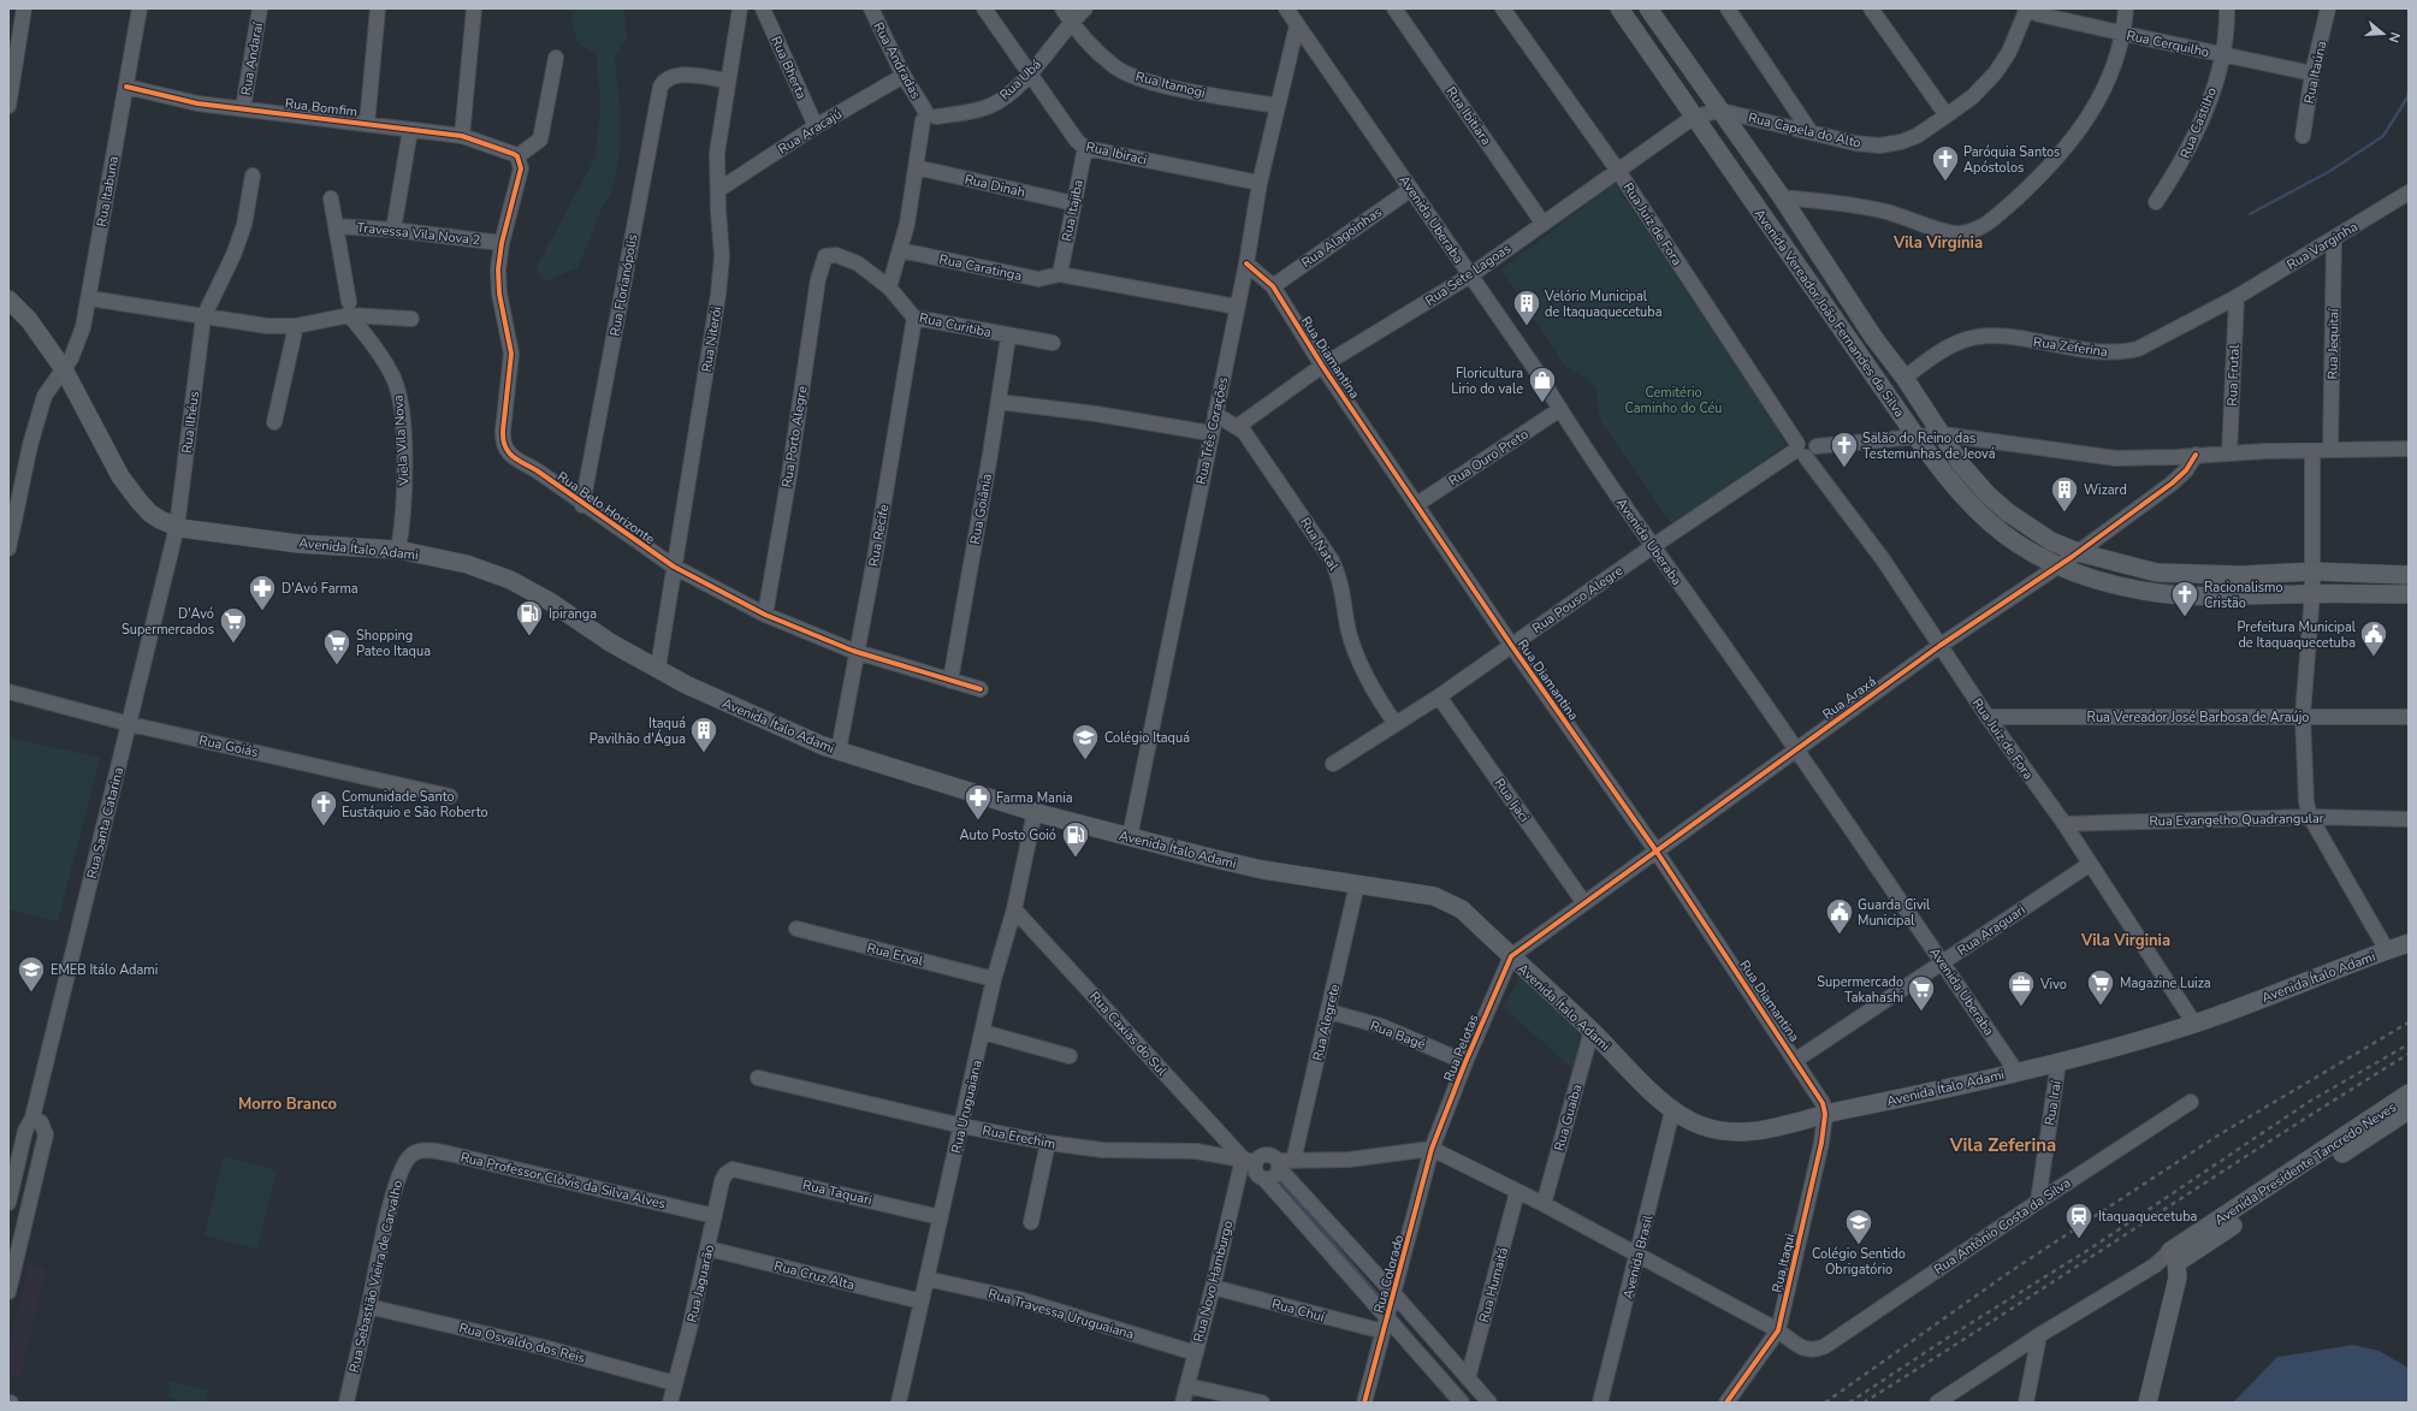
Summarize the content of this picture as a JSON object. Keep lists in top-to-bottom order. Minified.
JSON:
{"streets":{"main road":["Avenida Vereador João Fernandes da Silva","Avenida Ítalo Adami","Avenida Presidente Tancredo Neves"],"street":["Rua Cerquilho","Rua Andaraí","Rua Andradas","Rua Bherta","Rua Itaúna","Rua Ubá","Rua Itamogi","Rua Bomfim","Rua Ibitiara","Rua Castilho","Rua Capela do Alto","Rua Aracajú","Rua Ibiraci","Rua Dinah","Rua Itabuna","Rua Itajiba","Avenida Uberaba","Rua Juiz de Fora","Travessa Vila Nova 2","Rua Alagoinhas","Rua Varginha","Rua Caratinga","Rua Sete Lagoas","Rua Florianópolis","Rua Curitiba","Rua Niterói","Rua Jequitaí","Rua Zeferina","Rua Diamantina","Rua Frutal","Rua Ilhéus","Rua Três Corações","Rua Porto Alegre","Viela Vila Nova","Rua Ouro Preto","Rua Belo Horizonte","Rua Goiânia","Rua Recife","Rua Natal","Rua Pouso Alegre","Rua Araxá","Rua Vereador José Barbosa de Araújo","Rua Goiás","Rua Ijaci","Rua Evangelho Quadrangular","Rua Santa Catarina","Rua Araguari","Rua Erval","Rua Alegrete","Rua Caxias do Sul","Rua Bagé","Rua Pelotas","Rua Iraí","Rua Uruguaiana","Rua Guaíba","Rua Erechim","Rua Professor Clóvis da Silva Alves","Rua Taquari","Rua Antônio Costa da Silva","Avenida Brasil","Rua Itaqui","Rua Colorado","Rua Cruz Alta","Rua Sebastião Vieira de Carvalho","Rua Novo Hamburgo","Rua Jaguarão","Rua Humaitá","Rua Chuí","Rua Travessa Uruguaiana","Rua Osvaldo dos Reis"]},"crossings":[["Rua Cerquilho","Rua Itaúna"],["Rua Cerquilho","Rua Castilho"],["Rua Cerquilho","Rua Capela do Alto"],["Rua Andaraí","Rua Bomfim"],["Rua Andradas","Rua Ubá"],["Rua Andradas","Rua Aracajú"],["Rua Bherta","Rua Aracajú"],["Rua Ubá","Rua Itamogi"],["Rua Ubá","Rua Ibiraci"],["Rua Itamogi","Rua Três Corações"],["Rua Bomfim","Rua Itabuna"],["Rua Bomfim","Rua Belo Horizonte"],["Rua Ibitiara","Rua Sete Lagoas"],["Rua Capela do Alto","Avenida Vereador João Fernandes da Silva"],["Rua Aracajú","Rua Niterói"],["Rua Ibiraci","Rua Itajiba"],["Rua Ibiraci","Rua Três Corações"],["Rua Dinah","Rua Itajiba"],["Rua Itabuna","Avenida Ítalo Adami"],["Rua Itajiba","Rua Caratinga"],["Avenida Uberaba","Rua Alagoinhas"],["Avenida Uberaba","Rua Sete Lagoas"],["Avenida Uberaba","Rua Três Corações"],["Avenida Uberaba","Rua Ouro Preto"],["Avenida Uberaba","Avenida Ítalo Adami"],["Avenida Uberaba","Rua Pouso Alegre"],["Avenida Uberaba","Rua Araxá"],["Avenida Uberaba","Rua Araguari"],["Rua Juiz de Fora","Rua Sete Lagoas"],["Rua Juiz de Fora","Avenida Ítalo Adami"],["Rua Juiz de Fora","Rua Pouso Alegre"],["Rua Juiz de Fora","Rua Araxá"],["Rua Juiz de Fora","Rua Vereador José Barbosa de Araújo"],["Rua Juiz de Fora","Rua Evangelho Quadrangular"],["Rua Juiz de Fora","Rua Araguari"],["Travessa Vila Nova 2","Rua Belo Horizonte"],["Rua Alagoinhas","Rua Diamantina"],["Rua Varginha","Rua Jequitaí"],["Rua Varginha","Rua Zeferina"],["Rua Varginha","Rua Frutal"],["Rua Sete Lagoas","Avenida Vereador João Fernandes da Silva"],["Rua Sete Lagoas","Rua Diamantina"],["Rua Sete Lagoas","Rua Natal"],["Rua Florianópolis","Rua Niterói"],["Rua Florianópolis","Rua Belo Horizonte"],["Avenida Vereador João Fernandes da Silva","Rua Zeferina"],["Avenida Vereador João Fernandes da Silva","Rua Araxá"],["Rua Curitiba","Rua Porto Alegre"],["Rua Curitiba","Rua Goiânia"],["Rua Curitiba","Rua Recife"],["Rua Niterói","Rua Belo Horizonte"],["Rua Niterói","Avenida Ítalo Adami"],["Rua Zeferina","Rua Frutal"],["Rua Diamantina","Rua Três Corações"],["Rua Diamantina","Rua Ouro Preto"],["Rua Diamantina","Avenida Ítalo Adami"],["Rua Diamantina","Rua Pouso Alegre"],["Rua Diamantina","Rua Araxá"],["Rua Diamantina","Rua Araguari"],["Rua Diamantina","Rua Itaqui"],["Rua Ilhéus","Avenida Ítalo Adami"],["Rua Ilhéus","Rua Santa Catarina"],["Rua Três Corações","Rua Natal"],["Rua Três Corações","Avenida Ítalo Adami"],["Rua Porto Alegre","Rua Belo Horizonte"],["Viela Vila Nova","Avenida Ítalo Adami"],["Rua Belo Horizonte","Rua Goiânia"],["Rua Belo Horizonte","Rua Recife"],["Rua Recife","Avenida Ítalo Adami"],["Rua Natal","Rua Pouso Alegre"],["Avenida Ítalo Adami","Rua Araxá"],["Avenida Ítalo Adami","Rua Santa Catarina"],["Avenida Ítalo Adami","Rua Alegrete"],["Avenida Ítalo Adami","Rua Pelotas"],["Avenida Ítalo Adami","Rua Iraí"],["Avenida Ítalo Adami","Rua Uruguaiana"],["Avenida Ítalo Adami","Rua Guaíba"],["Avenida Ítalo Adami","Avenida Brasil"],["Avenida Ítalo Adami","Rua Itaqui"],["Rua Pouso Alegre","Rua Ijaci"],["Rua Araxá","Rua Ijaci"],["Rua Araxá","Rua Pelotas"],["Rua Goiás","Rua Santa Catarina"],["Rua Erval","Rua Uruguaiana"],["Rua Alegrete","Rua Bagé"],["Rua Caxias do Sul","Rua Uruguaiana"],["Rua Caxias do Sul","Rua Erechim"],["Rua Caxias do Sul","Rua Novo Hamburgo"],["Rua Bagé","Rua Pelotas"],["Rua Pelotas","Rua Colorado"],["Rua Iraí","Rua Antônio Costa da Silva"],["Rua Uruguaiana","Rua Erechim"],["Rua Uruguaiana","Rua Taquari"],["Rua Uruguaiana","Rua Cruz Alta"],["Rua Uruguaiana","Rua Travessa Uruguaiana"],["Rua Erechim","Rua Novo Hamburgo"],["Rua Professor Clóvis da Silva Alves","Rua Sebastião Vieira de Carvalho"],["Rua Professor Clóvis da Silva Alves","Rua Jaguarão"],["Rua Taquari","Rua Jaguarão"],["Rua Antônio Costa da Silva","Rua Itaqui"],["Rua Colorado","Rua Chuí"],["Rua Cruz Alta","Rua Jaguarão"],["Rua Sebastião Vieira de Carvalho","Rua Osvaldo dos Reis"],["Rua Novo Hamburgo","Rua Chuí"],["Rua Novo Hamburgo","Rua Travessa Uruguaiana"],["Rua Jaguarão","Rua Osvaldo dos Reis"]],"districts":["Vila Virgínia","Vila Virginia","Morro Branco","Vila Zeferina"],"parks":["Cemitério Caminho do Céu"],"places":{"church":["Paróquia Santos Apóstolos","Salão do Reino das Testemunhas de Jeová","Racionalismo Cristão","Comunidade Santo Eustáquio e São Roberto"],"building":["Velório Municipal de Itaquaquecetuba","Wizard","Itaquá Pavilhão d'Água"],"shop":["Floricultura Lirio do vale"],"pharmacy":["D'Avó Farma","Farma Mania"],"fuel station":["Ipiranga","Auto Posto Goió"],"supermarket":["D'Avó Supermercados","Shopping Pateo Itaqua","Magazine Luiza","Supermercado Takahashi"],"public building":["Prefeitura Municipal de Itaquaquecetuba","Guarda Civil Municipal"],"school or university":["Colégio Itaquá","EMEB Itálo Adami","Colégio Sentido Obrigatório"],"office":["Vivo"],"station":["Itaquaquecetuba"]},"north":"right"}
